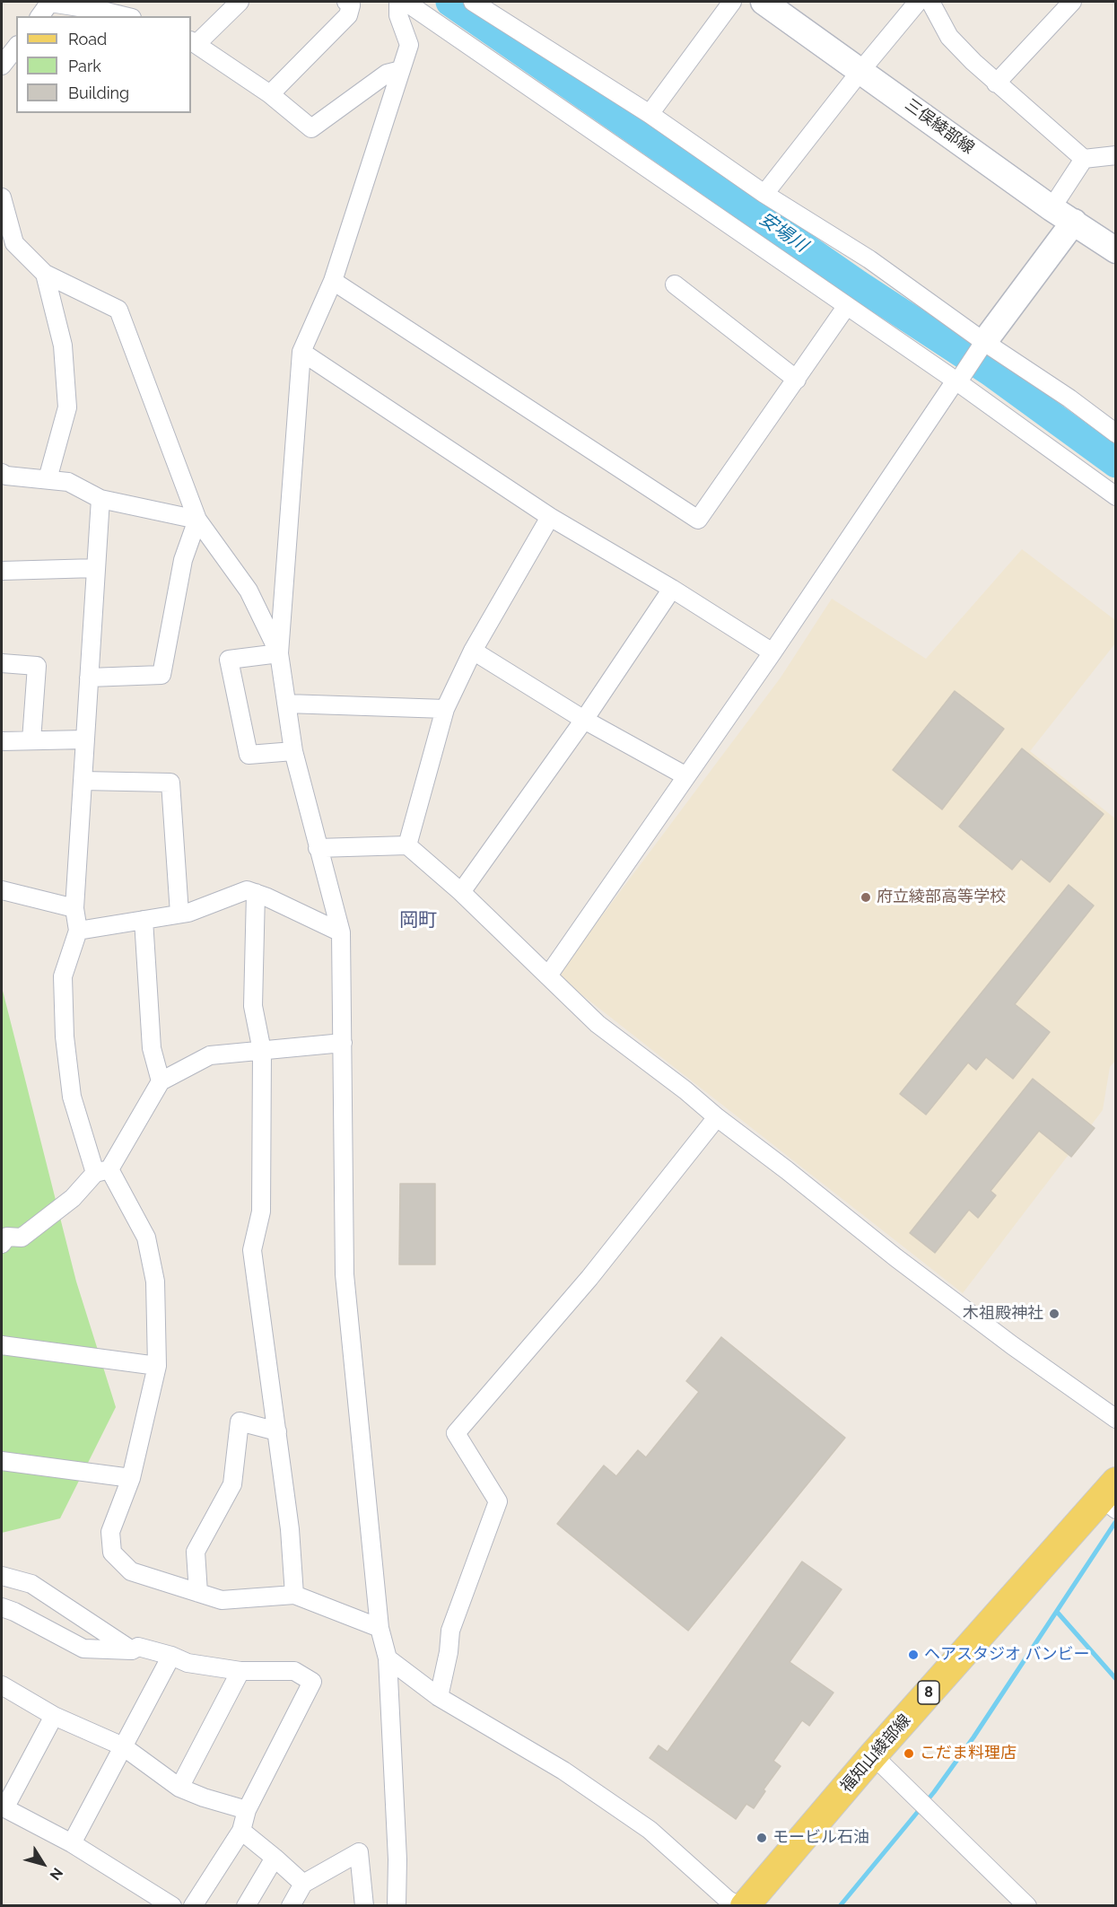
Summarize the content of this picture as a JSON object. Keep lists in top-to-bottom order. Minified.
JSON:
{"streets":{"main road":["三俣綾部線","8","福知山綾部線"]},"districts":["岡町"],"water":["安場川"],"places":["府立綾部高等学校","木祖殿神社","ヘアスタジオ バンビー","こだま料理店","モービル石油"],"legend":["Road","Park","Building"],"north":"bottom right"}
